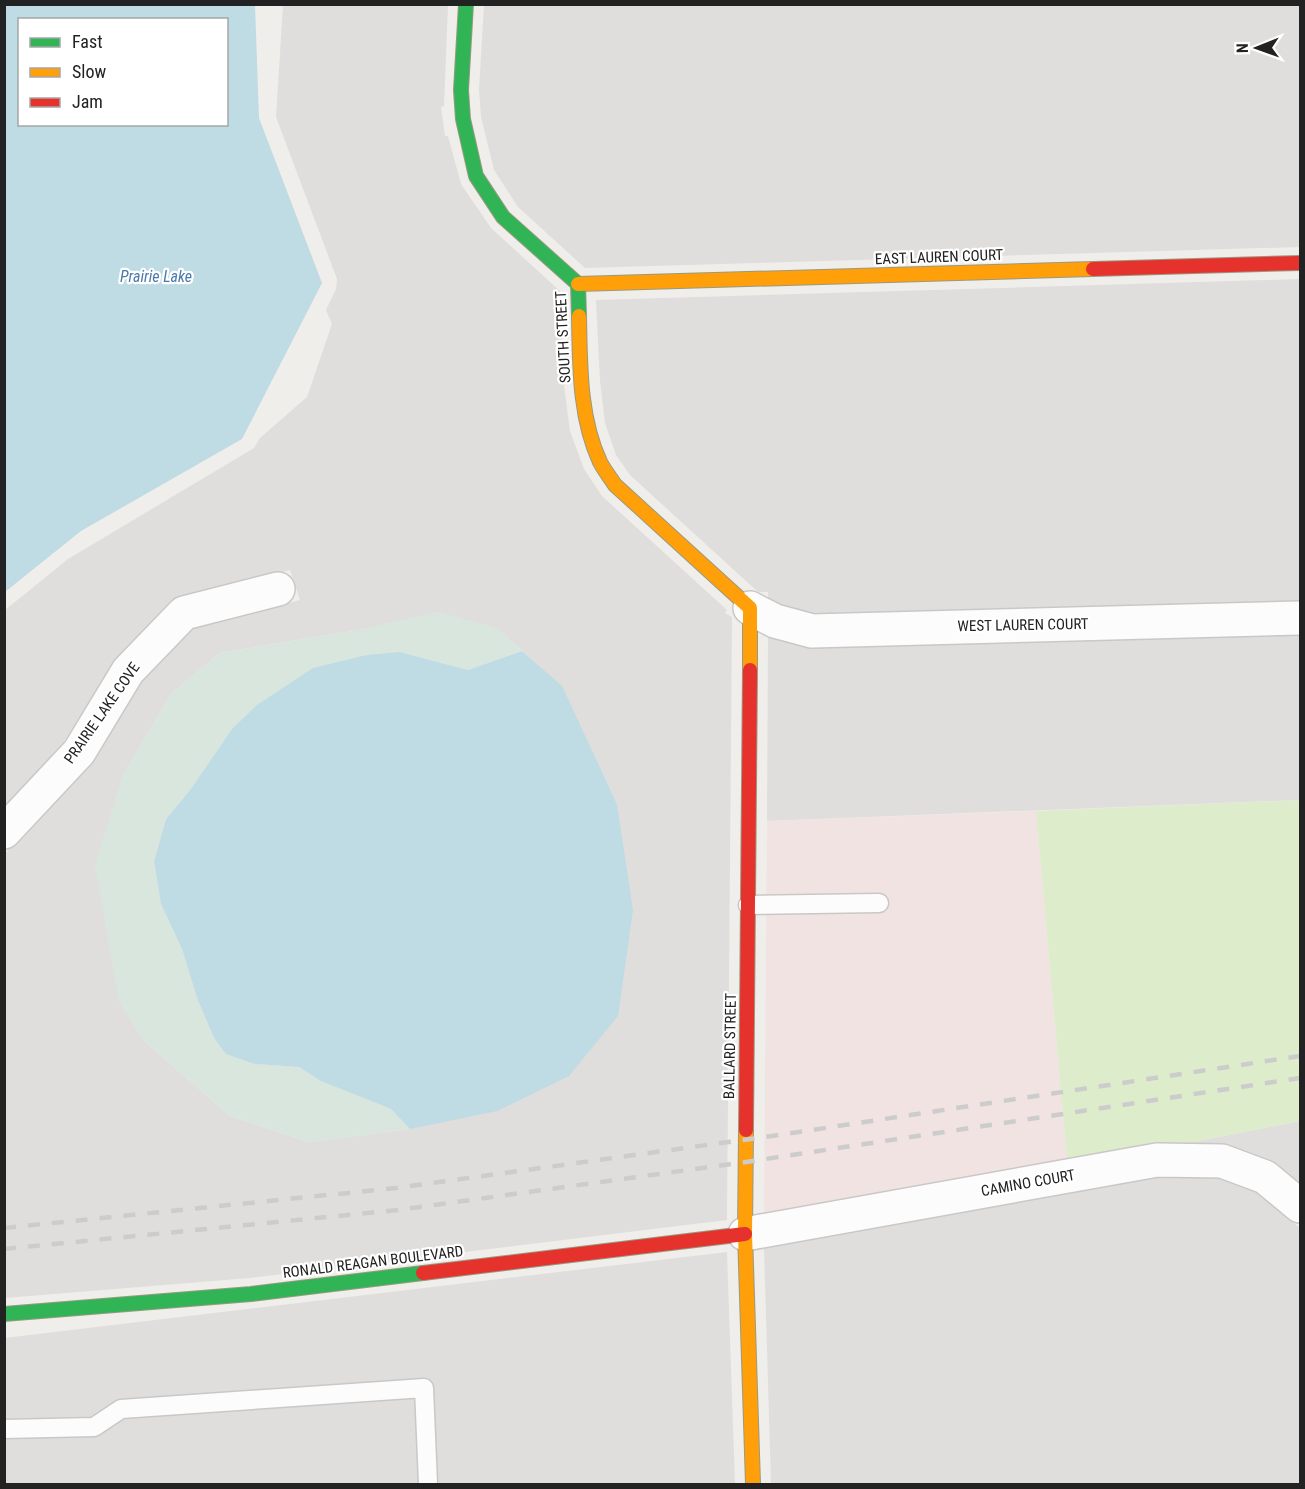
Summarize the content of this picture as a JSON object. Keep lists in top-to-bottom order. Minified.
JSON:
{"streets":{"street":["EAST LAUREN COURT","SOUTH STREET","WEST LAUREN COURT","PRAIRIE LAKE COVE","BALLARD STREET","CAMINO COURT","RONALD REAGAN BOULEVARD"]},"crossings":[["EAST LAUREN COURT","SOUTH STREET"],["SOUTH STREET","WEST LAUREN COURT"],["SOUTH STREET","BALLARD STREET"],["WEST LAUREN COURT","BALLARD STREET"],["BALLARD STREET","CAMINO COURT"],["BALLARD STREET","RONALD REAGAN BOULEVARD"],["CAMINO COURT","RONALD REAGAN BOULEVARD"]],"water":["Prairie Lake"],"legend":["Fast","Slow","Jam"],"north":"left"}
